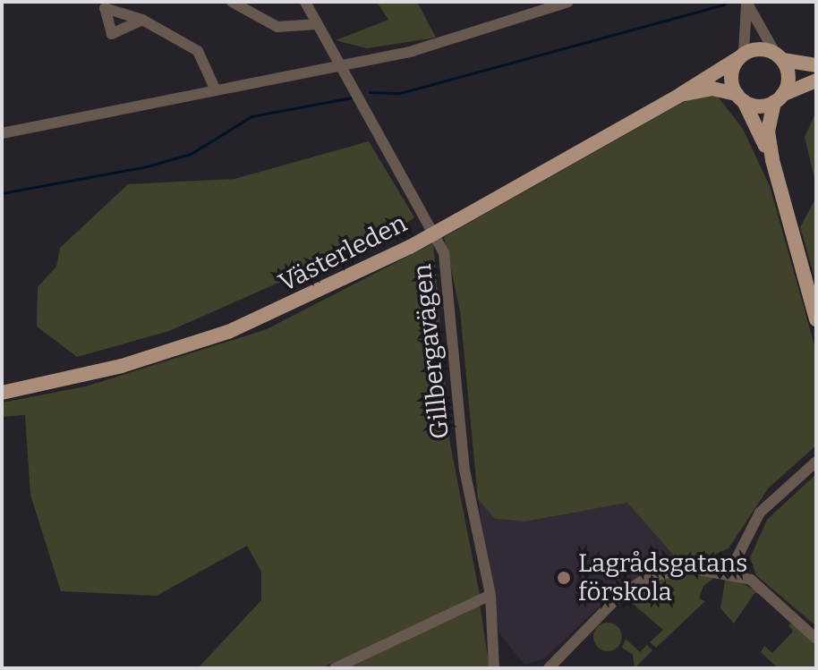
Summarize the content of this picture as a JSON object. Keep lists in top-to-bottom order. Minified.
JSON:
{"streets":{"main road":["Västerleden"],"street":["Gillbergavägen"]},"places":["Lagrådsgatans förskola"]}
